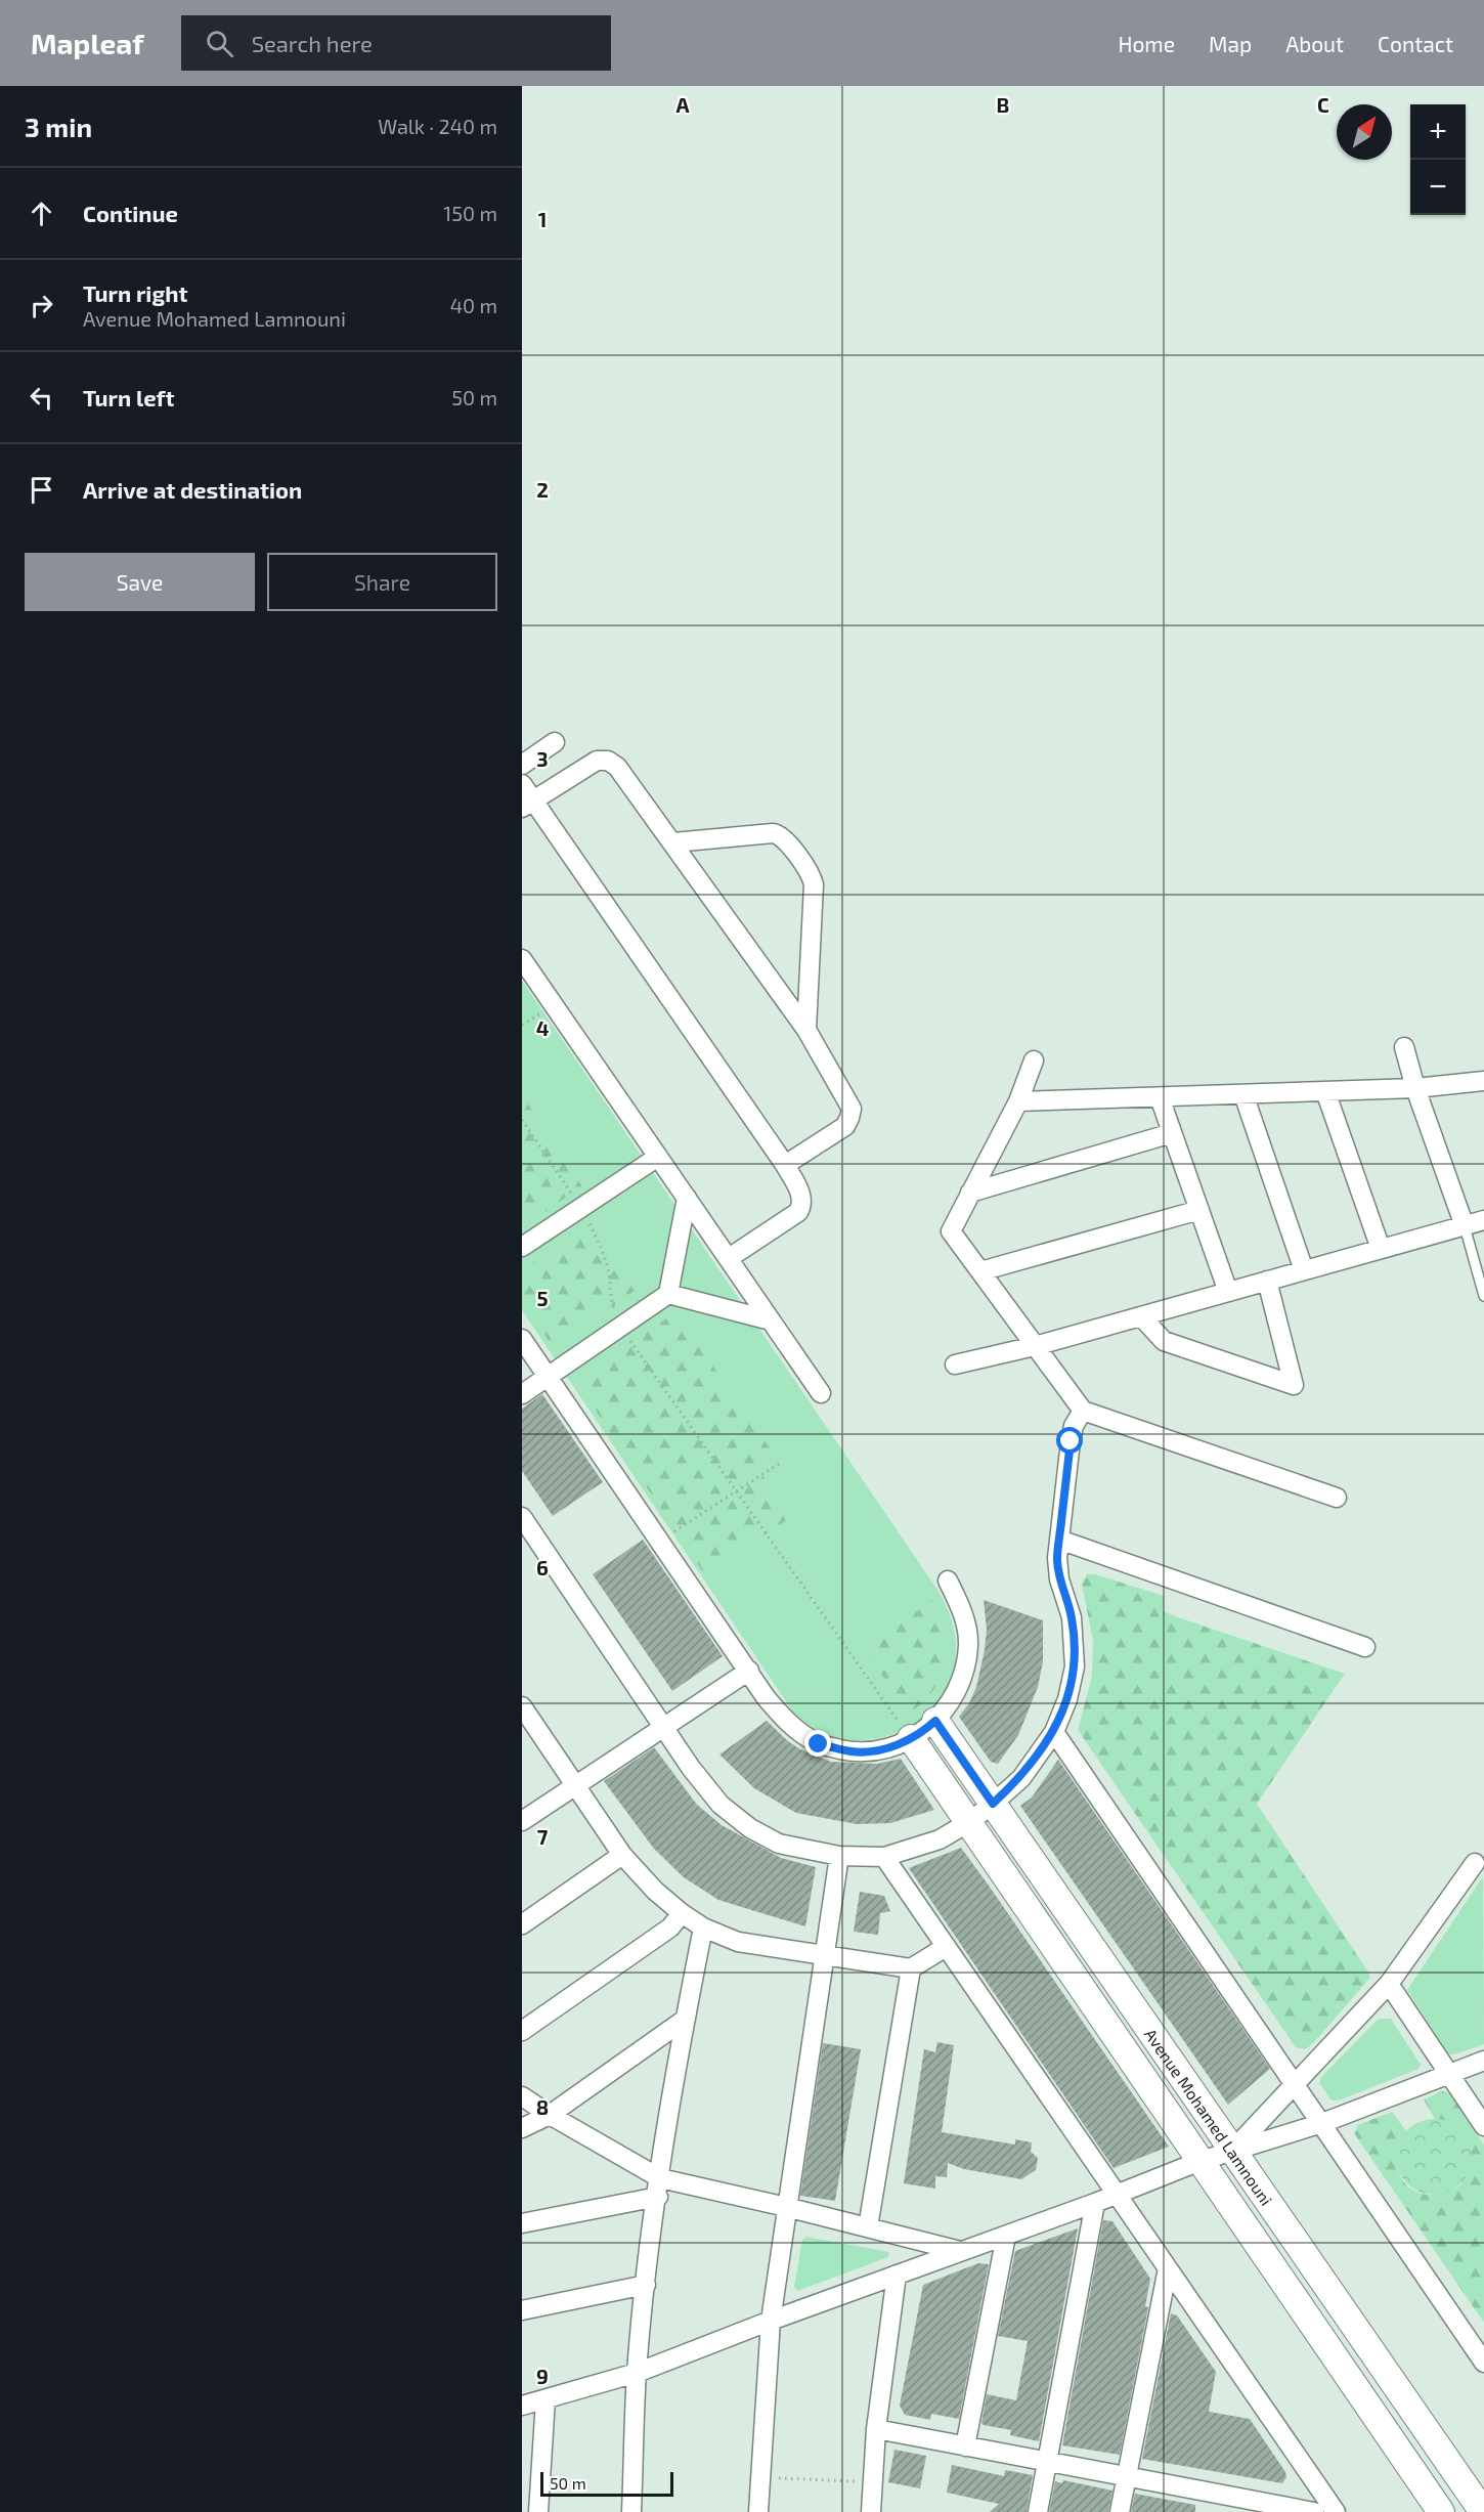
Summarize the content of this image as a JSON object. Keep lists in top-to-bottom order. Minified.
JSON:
{"streets":{"street":["Avenue Mohamed Lamnouni"]},"scale_bar":"50 m","north":"top right","page":{"header":"Mapleaf","search":"Search here","nav":["Home","Map","About","Contact"],"heading":["3 min","Walk · 240 m"],"map_buttons":["+","−"],"list":[["Continue","150 m"],["Turn right","Avenue Mohamed Lamnouni","40 m"],["Turn left","50 m"],"Arrive at destination"],"buttons":["Save","Share"],"scale":"50 m"},"grid":{"columns":["A","B","C"],"rows":["1","2","3","4","5","6","7","8","9"]}}
